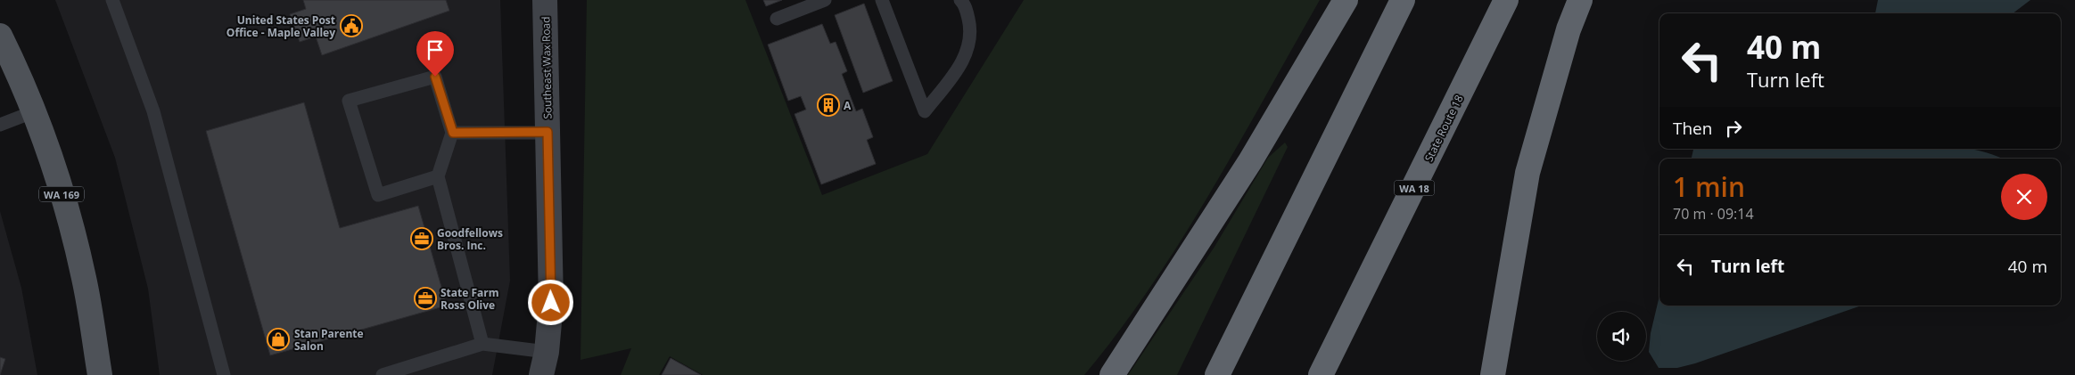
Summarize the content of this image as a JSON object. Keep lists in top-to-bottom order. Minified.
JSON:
{"streets":{"highway":["State Route 18","WA 18"],"main road":["Southeast Wax Road","WA 169"]},"places":{"public building":["United States Post Office - Maple Valley"],"building":["A"],"office":["Goodfellows Bros. Inc.","State Farm Ross Olive"],"shop":["Stan Parente Salon"]},"page":{"turn":["40 m","Turn left"],"then":"Then","heading":["1 min","70 m · 09:14"],"list":[{"name":"Turn left","value":"40 m"}]}}
